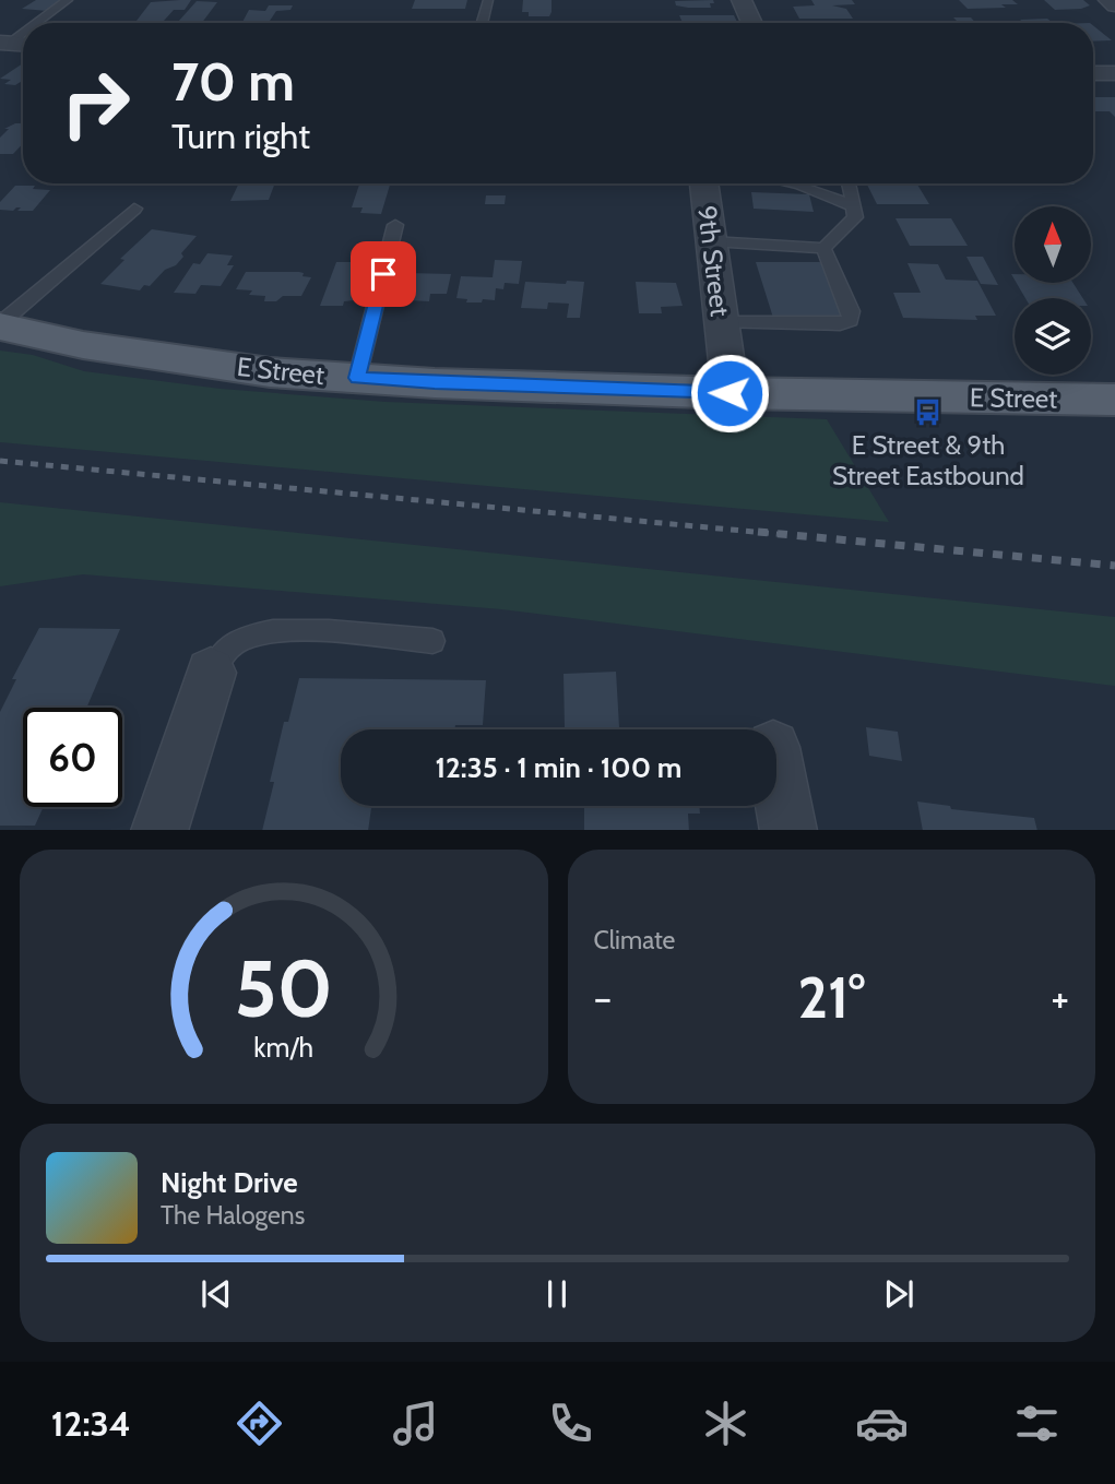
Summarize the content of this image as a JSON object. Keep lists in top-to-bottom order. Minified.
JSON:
{"streets":{"main road":["E Street"],"street":["9th Street"]},"crossings":[["9th Street","E Street"]],"places":{"bus stop":["E Street & 9th Street Eastbound"]},"north":"top","page":{"turn":["70 m","Turn right"],"limit":"60","trip":"12:35 · 1 min · 100 m","tile":"Climate","heat":["−","21°","+"],"song":["Night Drive","The Halogens"],"tabs":"12:34","gauge":["50","km/h"]}}
